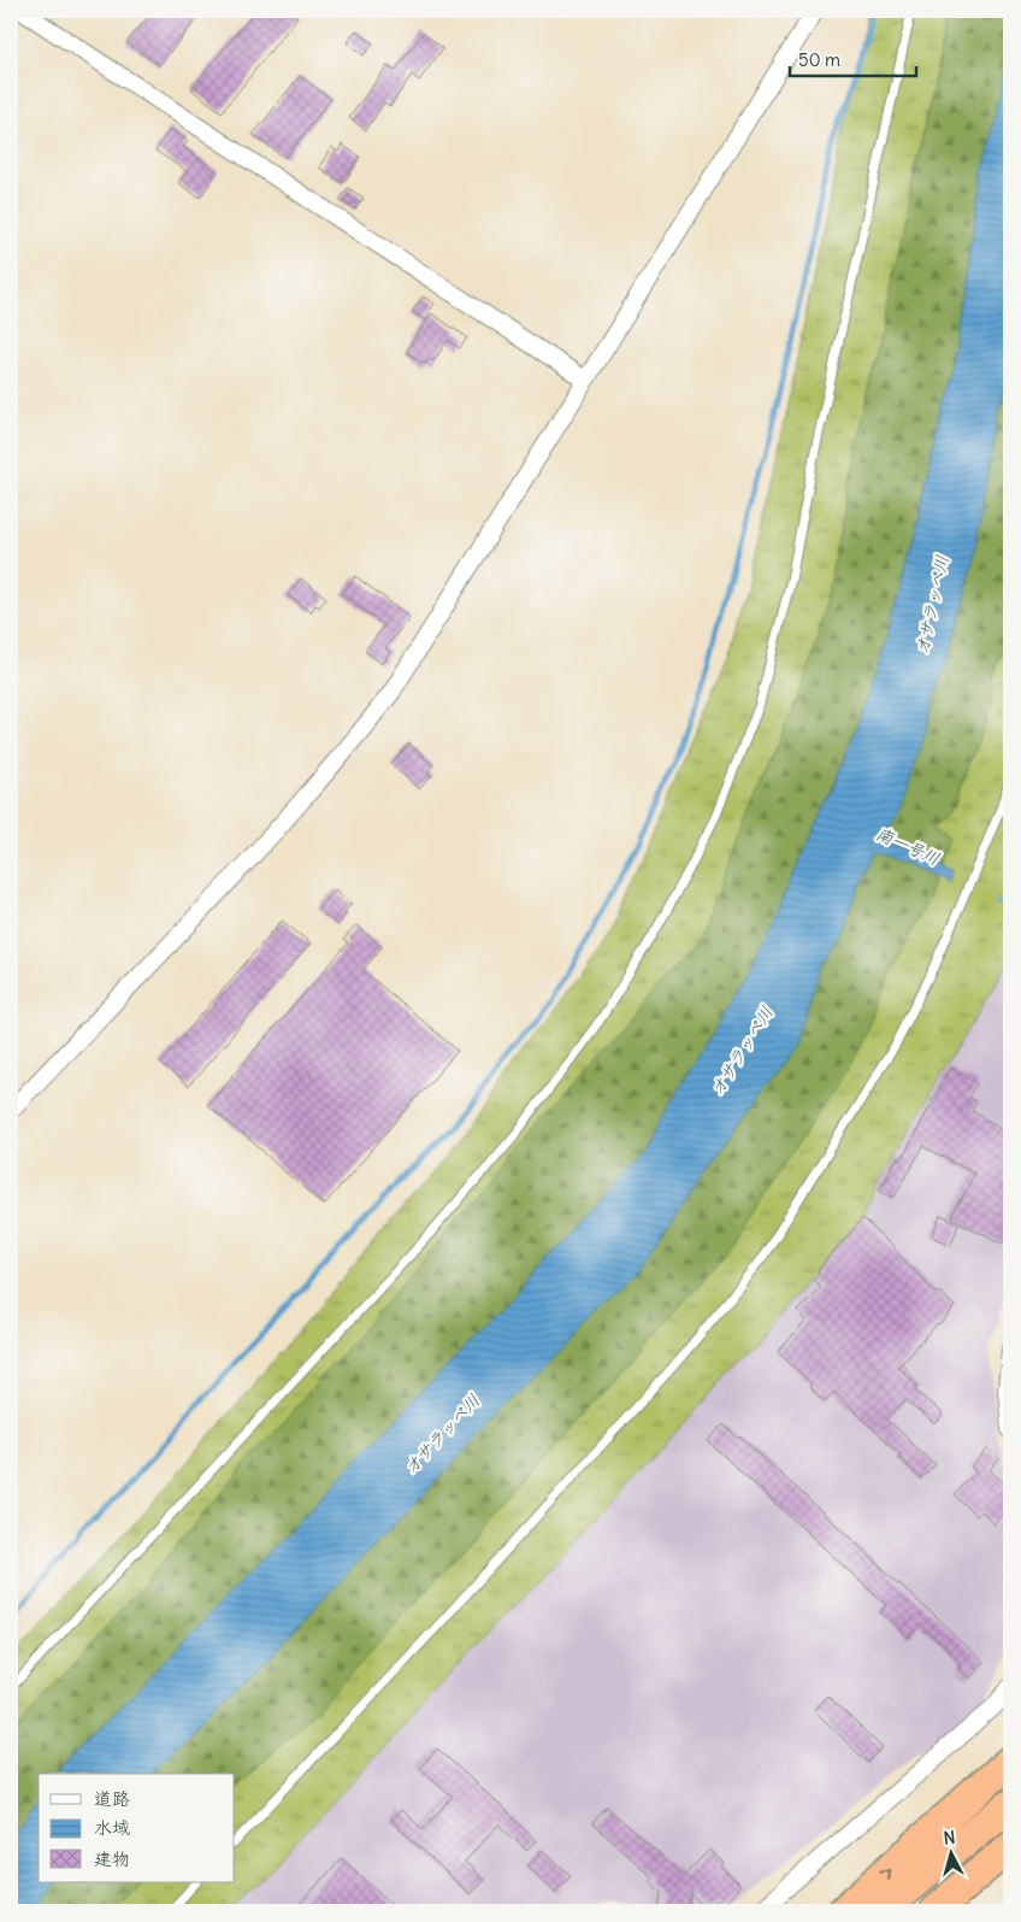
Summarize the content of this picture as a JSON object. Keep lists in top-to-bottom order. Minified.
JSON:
{"water":["オサラッペ川","南一号川"],"legend":["道路","水域","建物"],"scale_bar":"50 m","north":"top"}
